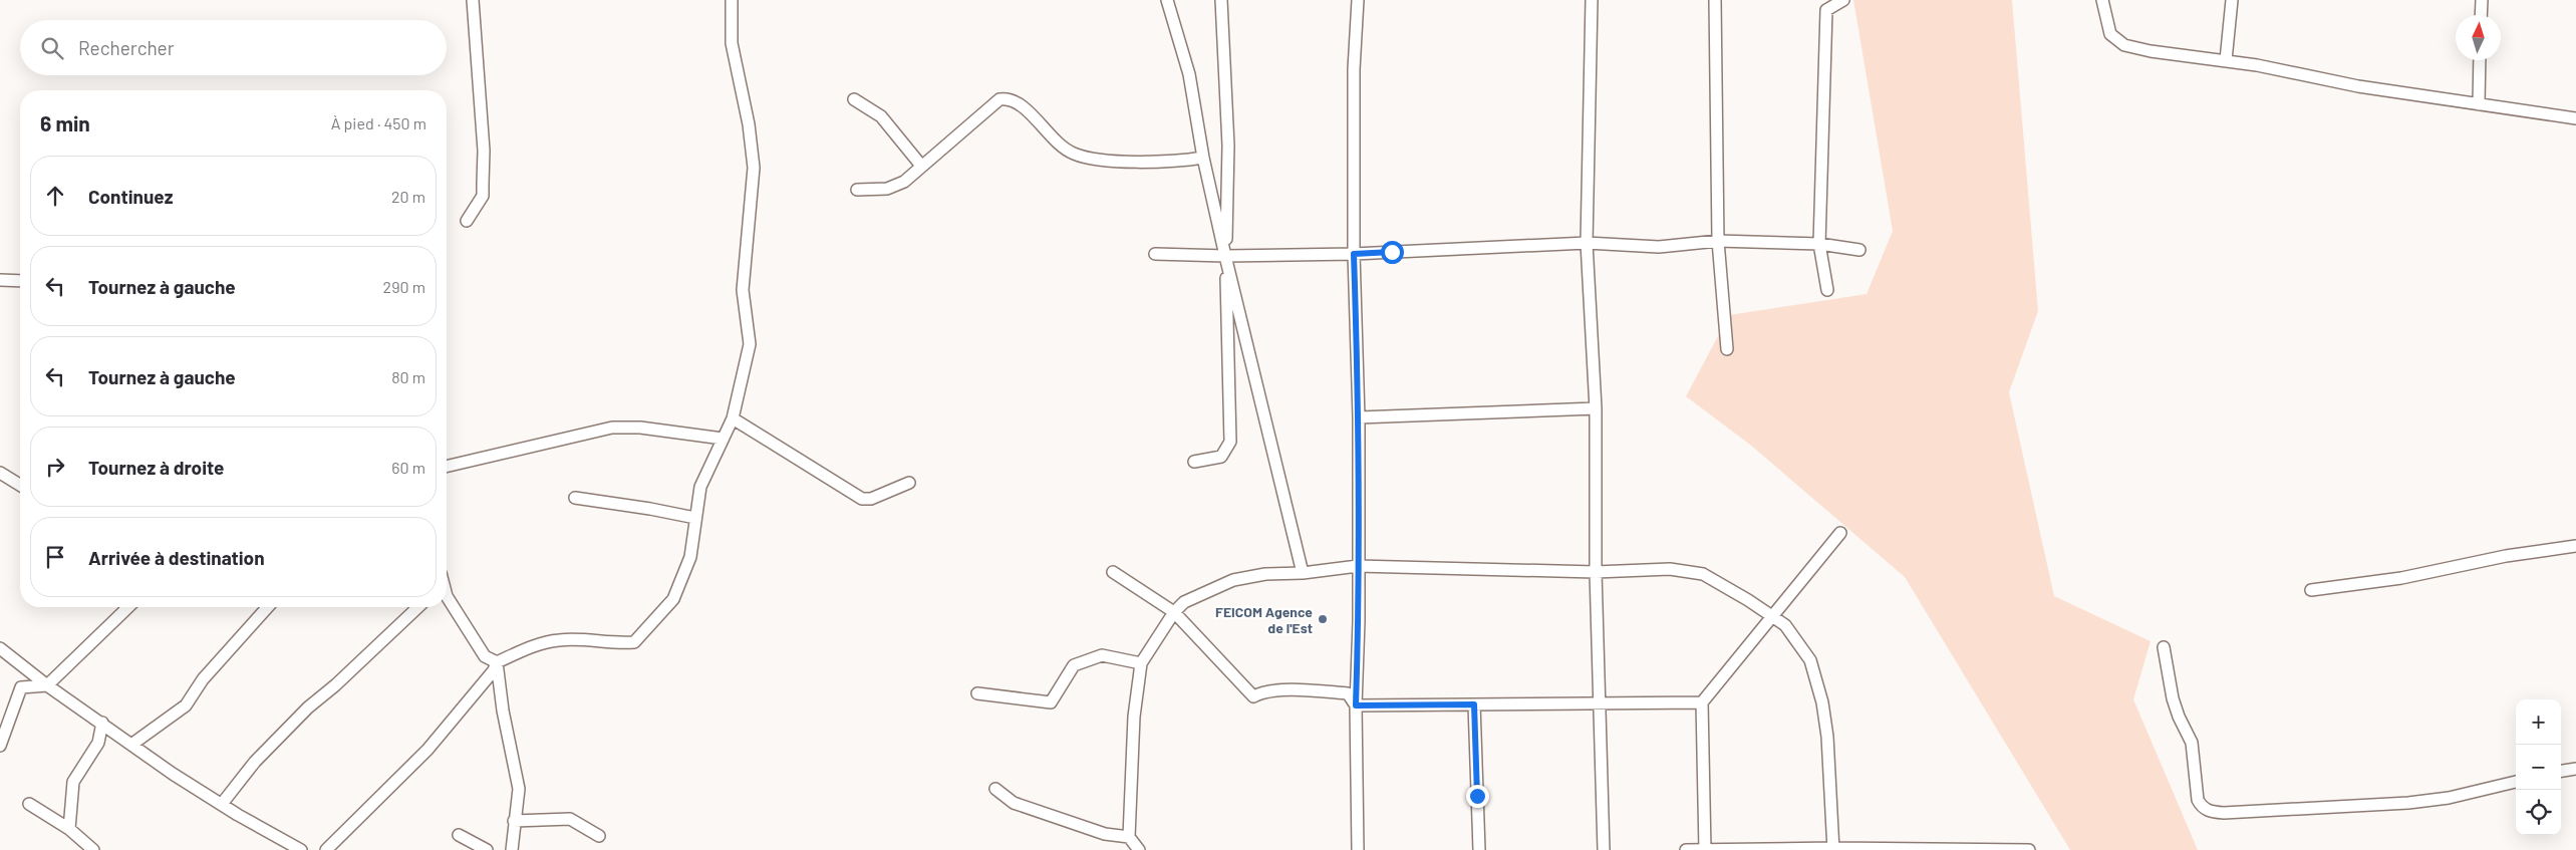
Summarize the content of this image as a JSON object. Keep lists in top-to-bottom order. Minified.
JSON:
{"places":["FEICOM Agence de l'Est"],"north":"top","page":{"search":"Rechercher","heading":["6 min","À pied · 450 m"],"list":[["Continuez","20 m"],["Tournez à gauche","290 m"],["Tournez à gauche","80 m"],["Tournez à droite","60 m"],"Arrivée à destination"],"map_buttons":["+","−"]}}
